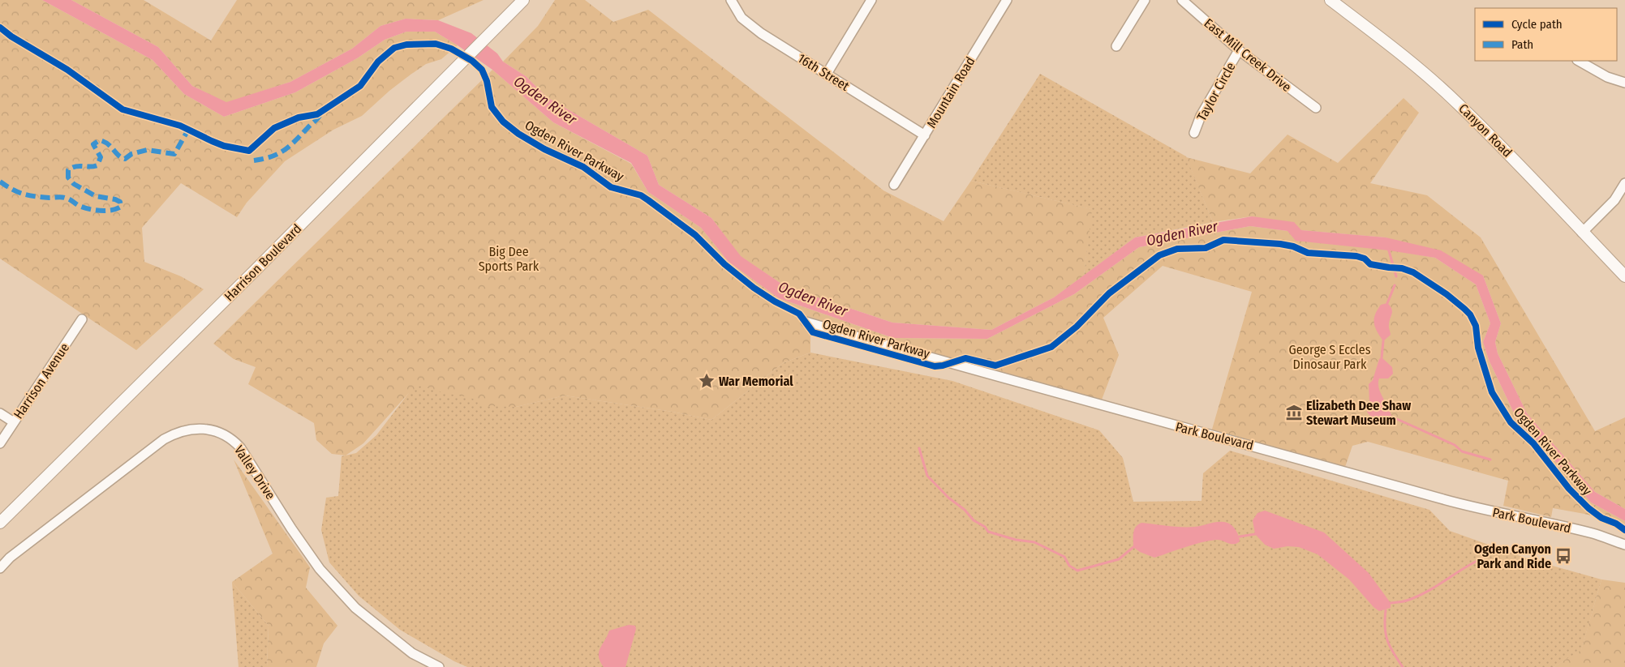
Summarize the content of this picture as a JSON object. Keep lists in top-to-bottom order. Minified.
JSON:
{"streets":{"main road":["Canyon Road","Harrison Boulevard"],"street":["East Mill Creek Drive","16th Street","Taylor Circle","Mountain Road","Harrison Avenue","Park Boulevard","Valley Drive"],"cycle path":["Ogden River Parkway"]},"crossings":[["East Mill Creek Drive","Taylor Circle"],["16th Street","Mountain Road"]],"water":["Ogden River"],"parks":["Big Dee Sports Park","George S Eccles Dinosaur Park"],"places":{"place":["War Memorial"],"museum":["Elizabeth Dee Shaw Stewart Museum"],"bus stop":["Ogden Canyon Park and Ride"]},"legend":["Cycle path","Path"]}
